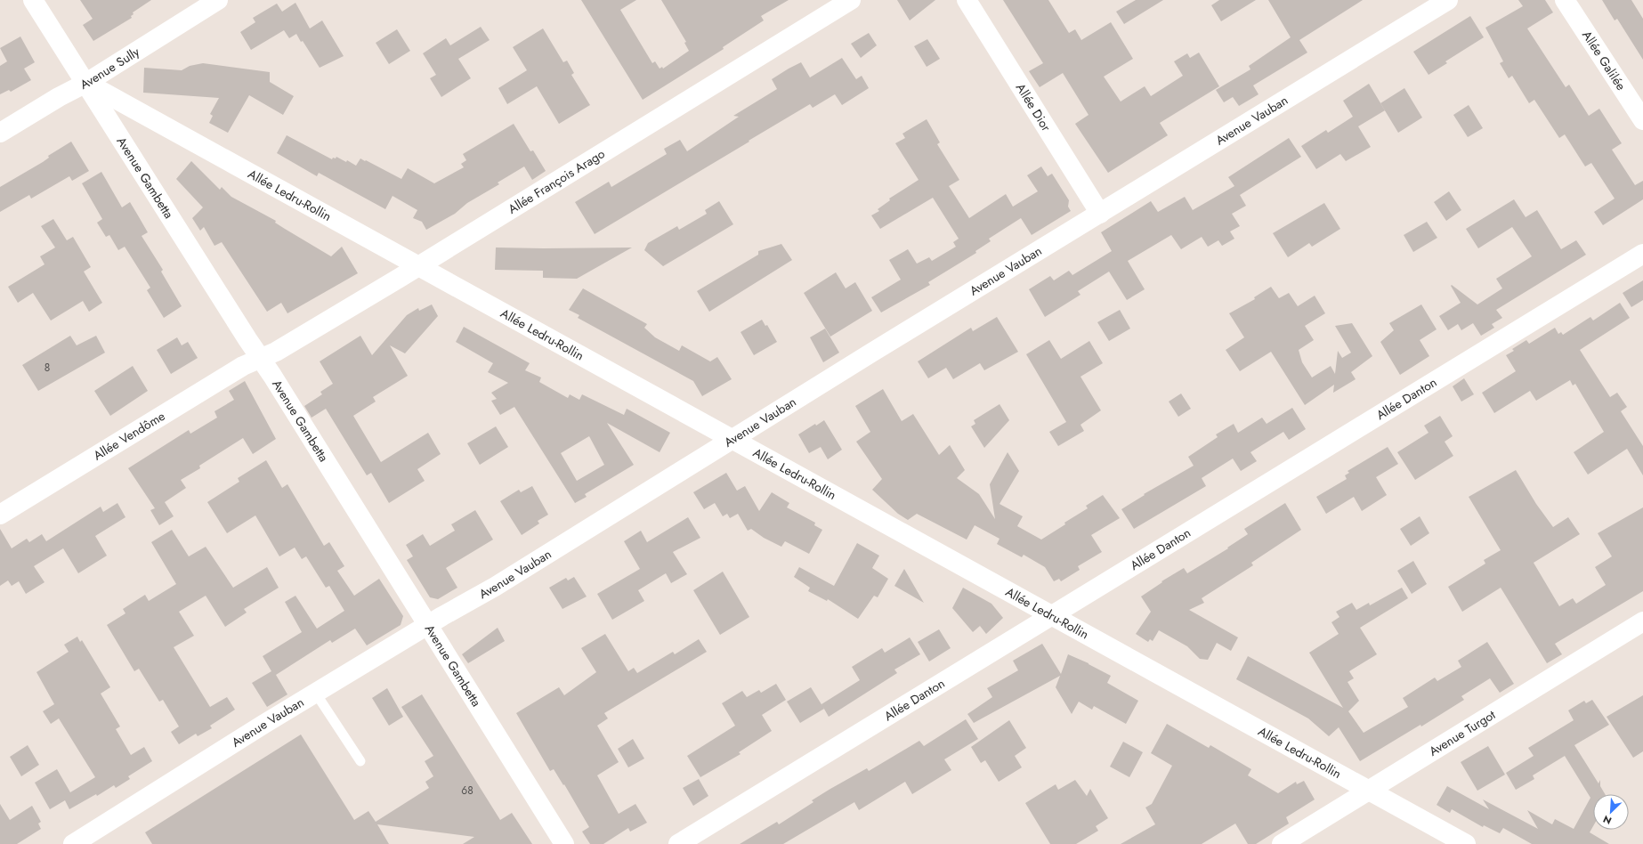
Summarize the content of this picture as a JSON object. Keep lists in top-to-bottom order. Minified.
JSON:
{"streets":{"street":["Allée Galilée","Avenue Sully","Allée Dior","Avenue Vauban","Avenue Gambetta","Allée François Arago","Allée Ledru-Rollin","Allée Danton","Allée Vendôme","Avenue Turgot"]},"crossings":[["Avenue Sully","Avenue Gambetta"],["Avenue Sully","Allée Ledru-Rollin"],["Allée Dior","Avenue Vauban"],["Avenue Vauban","Avenue Gambetta"],["Avenue Vauban","Allée Ledru-Rollin"],["Avenue Gambetta","Allée François Arago"],["Avenue Gambetta","Allée Ledru-Rollin"],["Avenue Gambetta","Allée Vendôme"],["Allée François Arago","Allée Ledru-Rollin"],["Allée François Arago","Allée Vendôme"],["Allée Ledru-Rollin","Allée Danton"],["Allée Ledru-Rollin","Avenue Turgot"]],"house_numbers":["8","68"],"north":"bottom left"}
